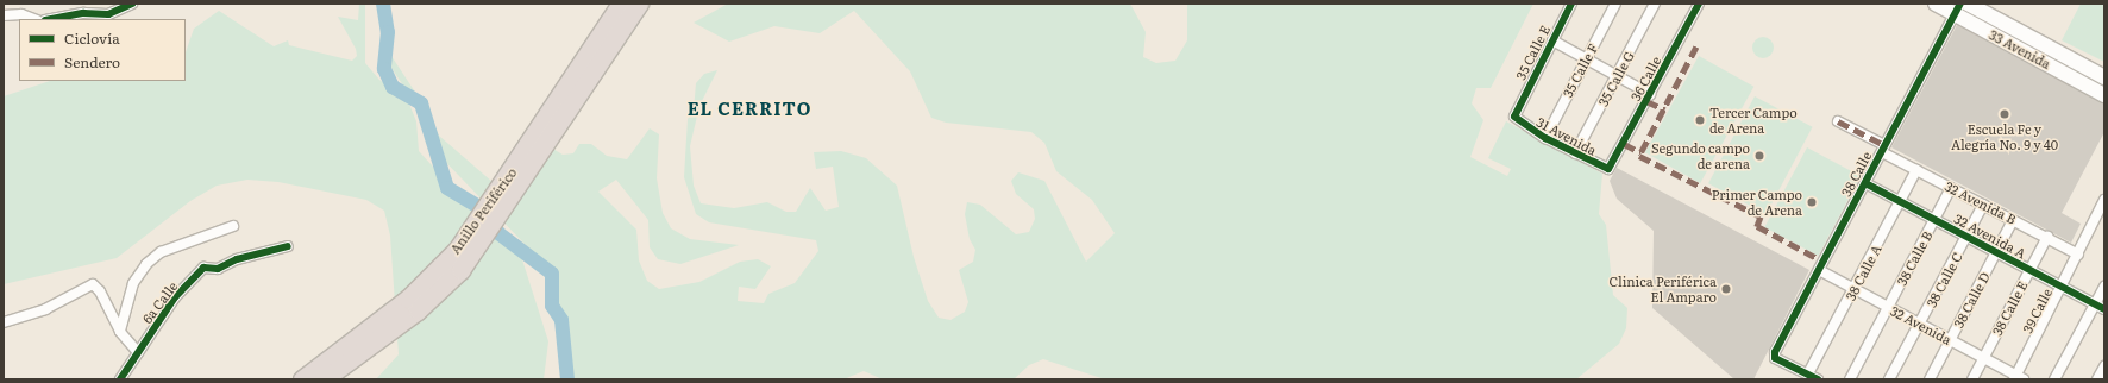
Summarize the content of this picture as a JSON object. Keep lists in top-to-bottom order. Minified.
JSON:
{"streets":{"highway":["Anillo Periférico"],"street":["33 Avenida","35 Calle E","35 Calle F","35 Calle G","36 Calle","31 Avenida","38 Calle","32 Avenida B","32 Avenida A","38 Calle B","38 Calle A","38 Calle C","38 Calle D","6a Calle","38 Calle E","39 Calle","32 Avenida"]},"crossings":[["33 Avenida","38 Calle"],["35 Calle E","31 Avenida"],["35 Calle F","31 Avenida"],["35 Calle G","31 Avenida"],["36 Calle","31 Avenida"],["38 Calle","32 Avenida B"],["38 Calle","32 Avenida A"],["38 Calle","38 Calle A"],["38 Calle","32 Avenida"],["32 Avenida B","38 Calle B"],["32 Avenida B","38 Calle A"],["32 Avenida B","38 Calle C"],["32 Avenida B","38 Calle D"],["32 Avenida B","38 Calle E"],["32 Avenida B","39 Calle"],["32 Avenida A","38 Calle B"],["32 Avenida A","38 Calle A"],["32 Avenida A","38 Calle C"],["32 Avenida A","38 Calle D"],["32 Avenida A","38 Calle E"],["32 Avenida A","39 Calle"],["38 Calle B","32 Avenida"],["38 Calle A","32 Avenida"],["38 Calle C","32 Avenida"],["38 Calle D","32 Avenida"],["38 Calle E","32 Avenida"],["39 Calle","32 Avenida"]],"districts":["EL CERRITO"],"places":["Escuela Fe y Alegría No. 9 y 40","Tercer Campo de Arena","Segundo campo de arena","Primer Campo de Arena","Clinica Periférica El Amparo"],"legend":["Ciclovía","Sendero"]}
